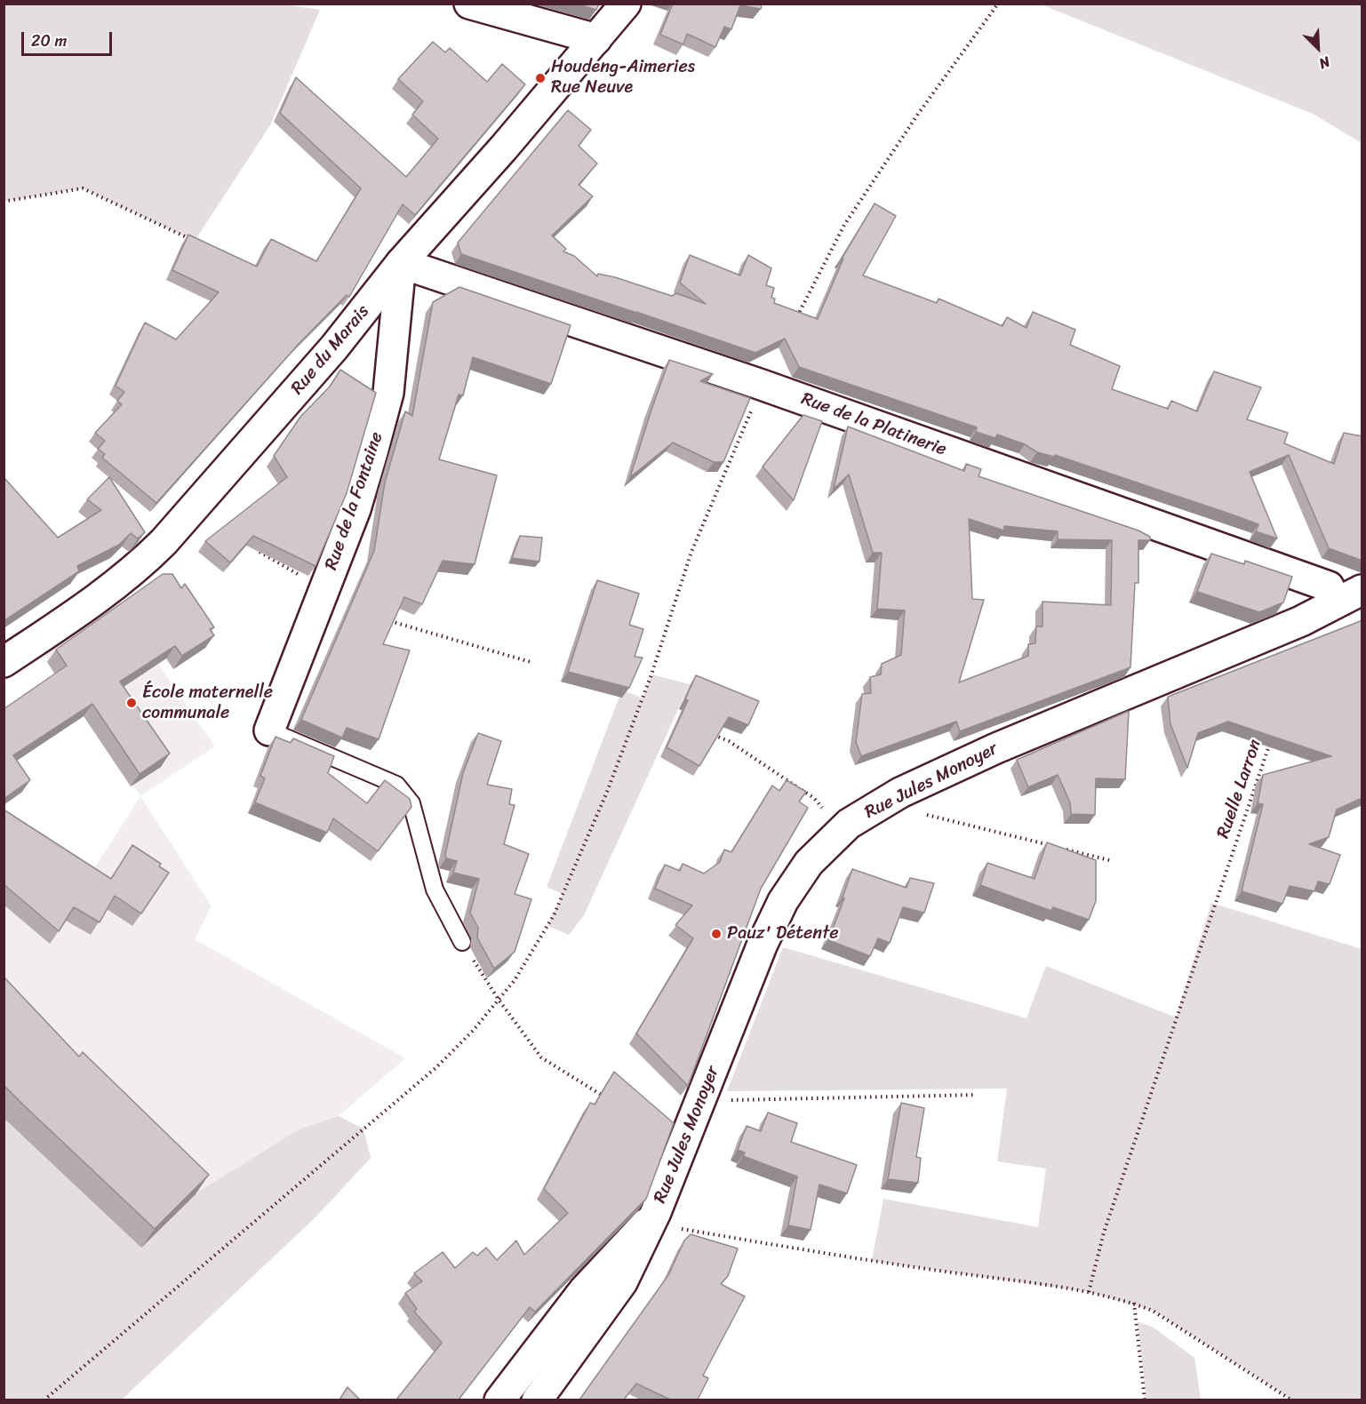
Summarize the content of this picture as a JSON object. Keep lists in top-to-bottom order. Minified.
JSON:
{"streets":{"street":["Rue du Marais","Rue de la Platinerie","Rue de la Fontaine","Rue Jules Monoyer"],"path":["Ruelle Larron"]},"crossings":[["Rue du Marais","Rue de la Platinerie"],["Rue du Marais","Rue de la Fontaine"],["Rue de la Platinerie","Rue de la Fontaine"],["Rue de la Platinerie","Rue Jules Monoyer"]],"places":["Houdeng-Aimeries Rue Neuve","École maternelle communale","Pauz' Détente"],"scale_bar":"20 m","north":"bottom right"}
